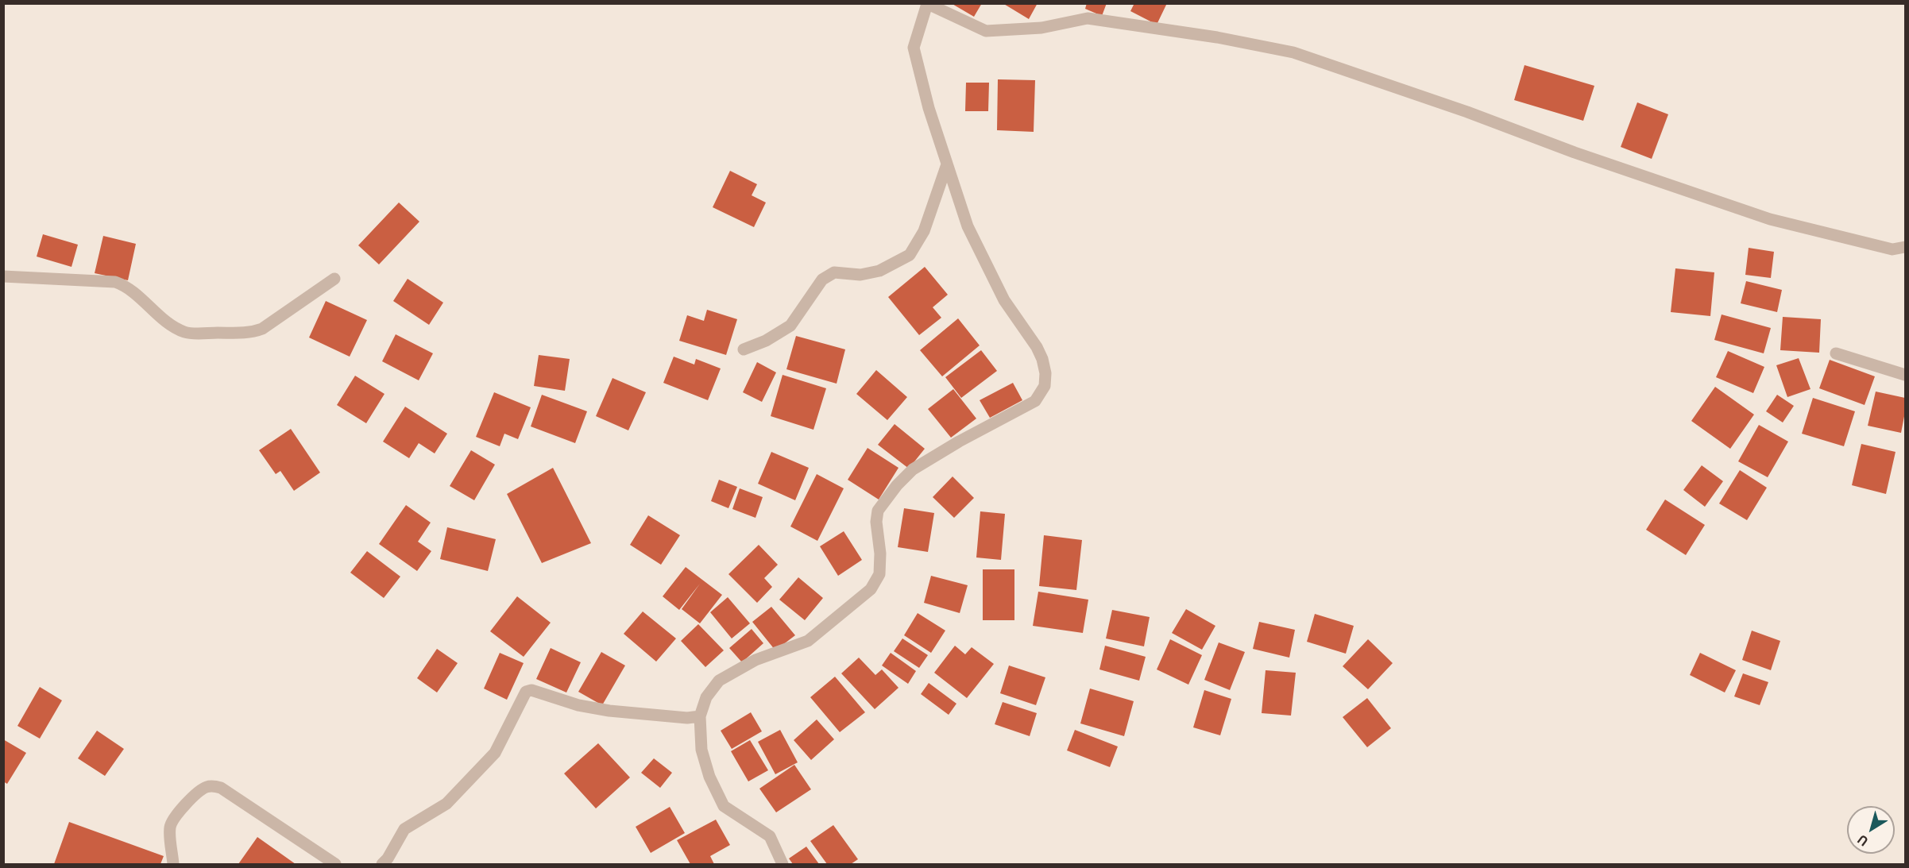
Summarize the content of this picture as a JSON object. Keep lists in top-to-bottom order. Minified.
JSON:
{"north":"bottom left"}
